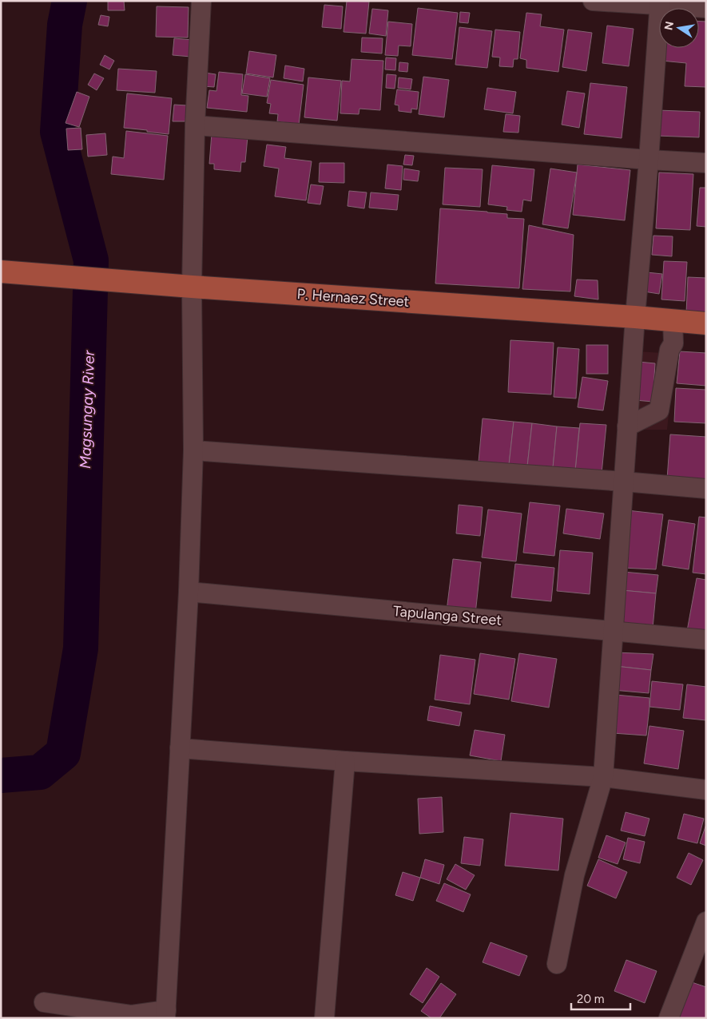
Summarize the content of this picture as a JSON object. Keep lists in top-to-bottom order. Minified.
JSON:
{"streets":{"main road":["P. Hernaez Street"],"street":["Tapulanga Street"]},"water":["Magsungay River"],"scale_bar":"20 m","north":"left"}
